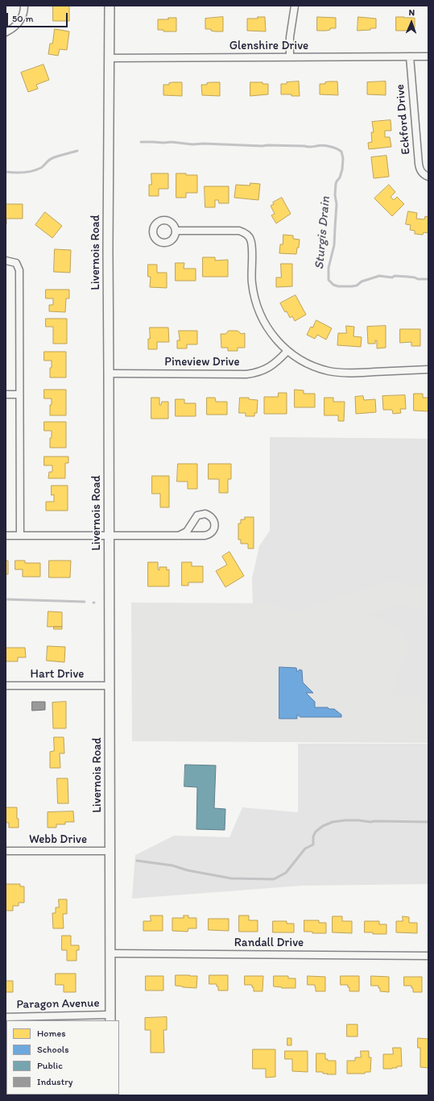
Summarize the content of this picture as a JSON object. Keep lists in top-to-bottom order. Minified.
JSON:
{"streets":{"main road":["Livernois Road"],"street":["Glenshire Drive","Eckford Drive","Pineview Drive","Hart Drive","Webb Drive","Randall Drive","Paragon Avenue"]},"crossings":[["Glenshire Drive","Eckford Drive"],["Glenshire Drive","Livernois Road"],["Livernois Road","Pineview Drive"],["Livernois Road","Hart Drive"],["Livernois Road","Webb Drive"],["Livernois Road","Randall Drive"],["Livernois Road","Paragon Avenue"]],"water":["Sturgis Drain"],"legend":["Homes","Schools","Public","Industry"],"scale_bar":"50 m","north":"top"}
